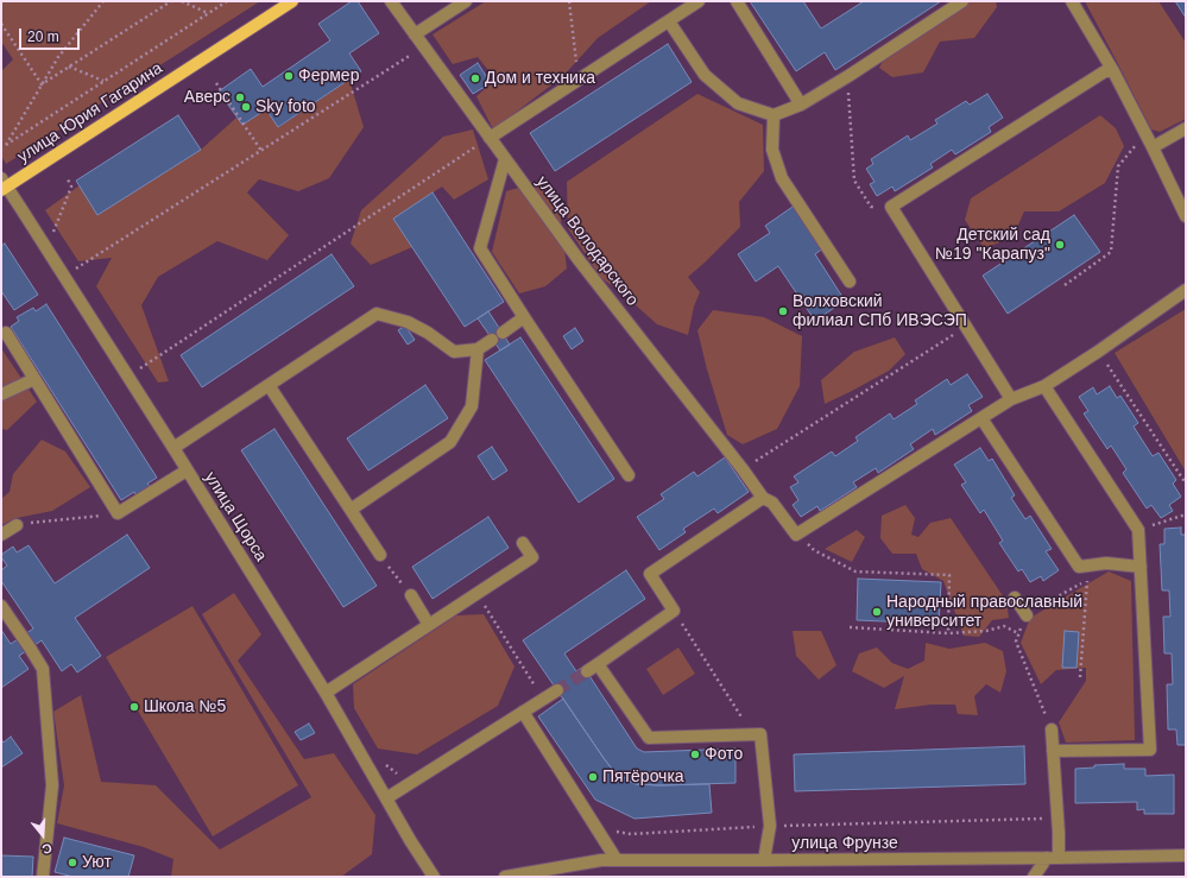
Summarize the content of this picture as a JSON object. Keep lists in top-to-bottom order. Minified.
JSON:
{"streets":{"main road":["улица Юрия Гагарина"],"street":["улица Володарского","улица Щорса","улица Фрунзе"]},"crossings":[["улица Юрия Гагарина","улица Щорса"]],"places":["Фермер","Дом и техника","Аверс","Sky foto","Детский сад №19 \"Карапуз\"","Волховский филиал СПб ИВЭСЭП","Народный православный университет","Школа №5","Фото","Пятёрочка","Уют"],"scale_bar":"20 m","north":"bottom"}
